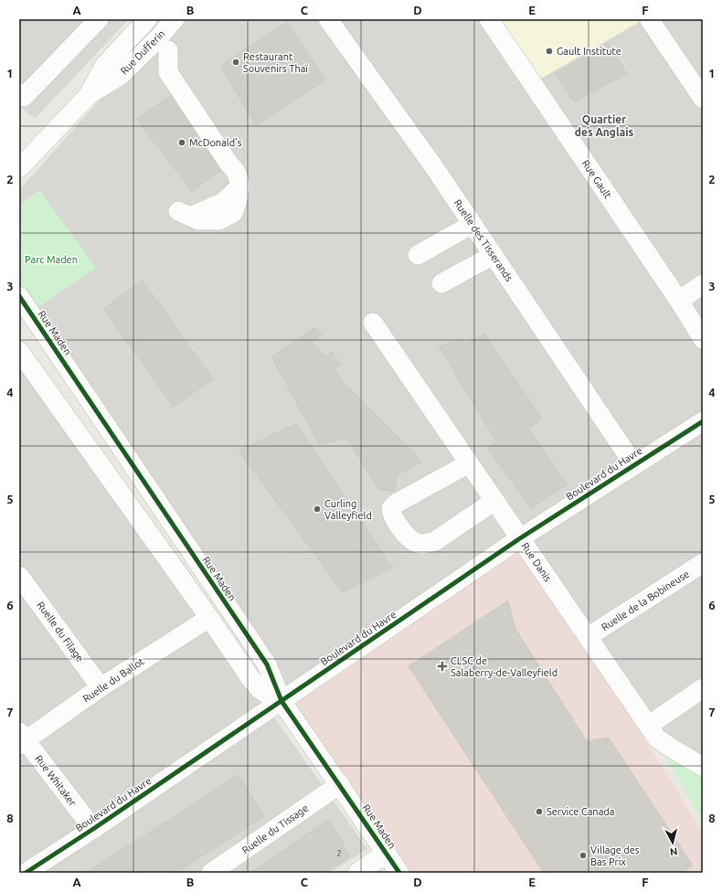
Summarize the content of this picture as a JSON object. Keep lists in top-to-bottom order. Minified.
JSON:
{"streets":{"street":["Rue Dufferin","Rue Gault","Ruelle des Tisserands","Rue Maden","Boulevard du Havre","Rue Danis","Ruelle de la Bobineuse","Ruelle du Filage","Ruelle du Ballot","Rue Whitaker","Ruelle du Tissage"]},"crossings":[["Ruelle des Tisserands","Boulevard du Havre"],["Rue Maden","Boulevard du Havre"],["Rue Maden","Ruelle du Ballot"],["Rue Maden","Ruelle du Tissage"],["Boulevard du Havre","Rue Danis"],["Boulevard du Havre","Rue Whitaker"],["Rue Danis","Ruelle de la Bobineuse"],["Ruelle du Filage","Ruelle du Ballot"],["Ruelle du Ballot","Rue Whitaker"]],"districts":["Quartier des Anglais"],"parks":["Parc Maden"],"places":{"other":["Gault Institute","Restaurant Souvenirs Thaï","McDonald's","Curling Valleyfield","Service Canada","Village des Bas Prix"],"health":["CLSC de Salaberry-de-Valleyfield"]},"house_numbers":["2"],"north":"bottom","grid":{"columns":["A","B","C","D","E","F"],"rows":["1","2","3","4","5","6","7","8"]}}
